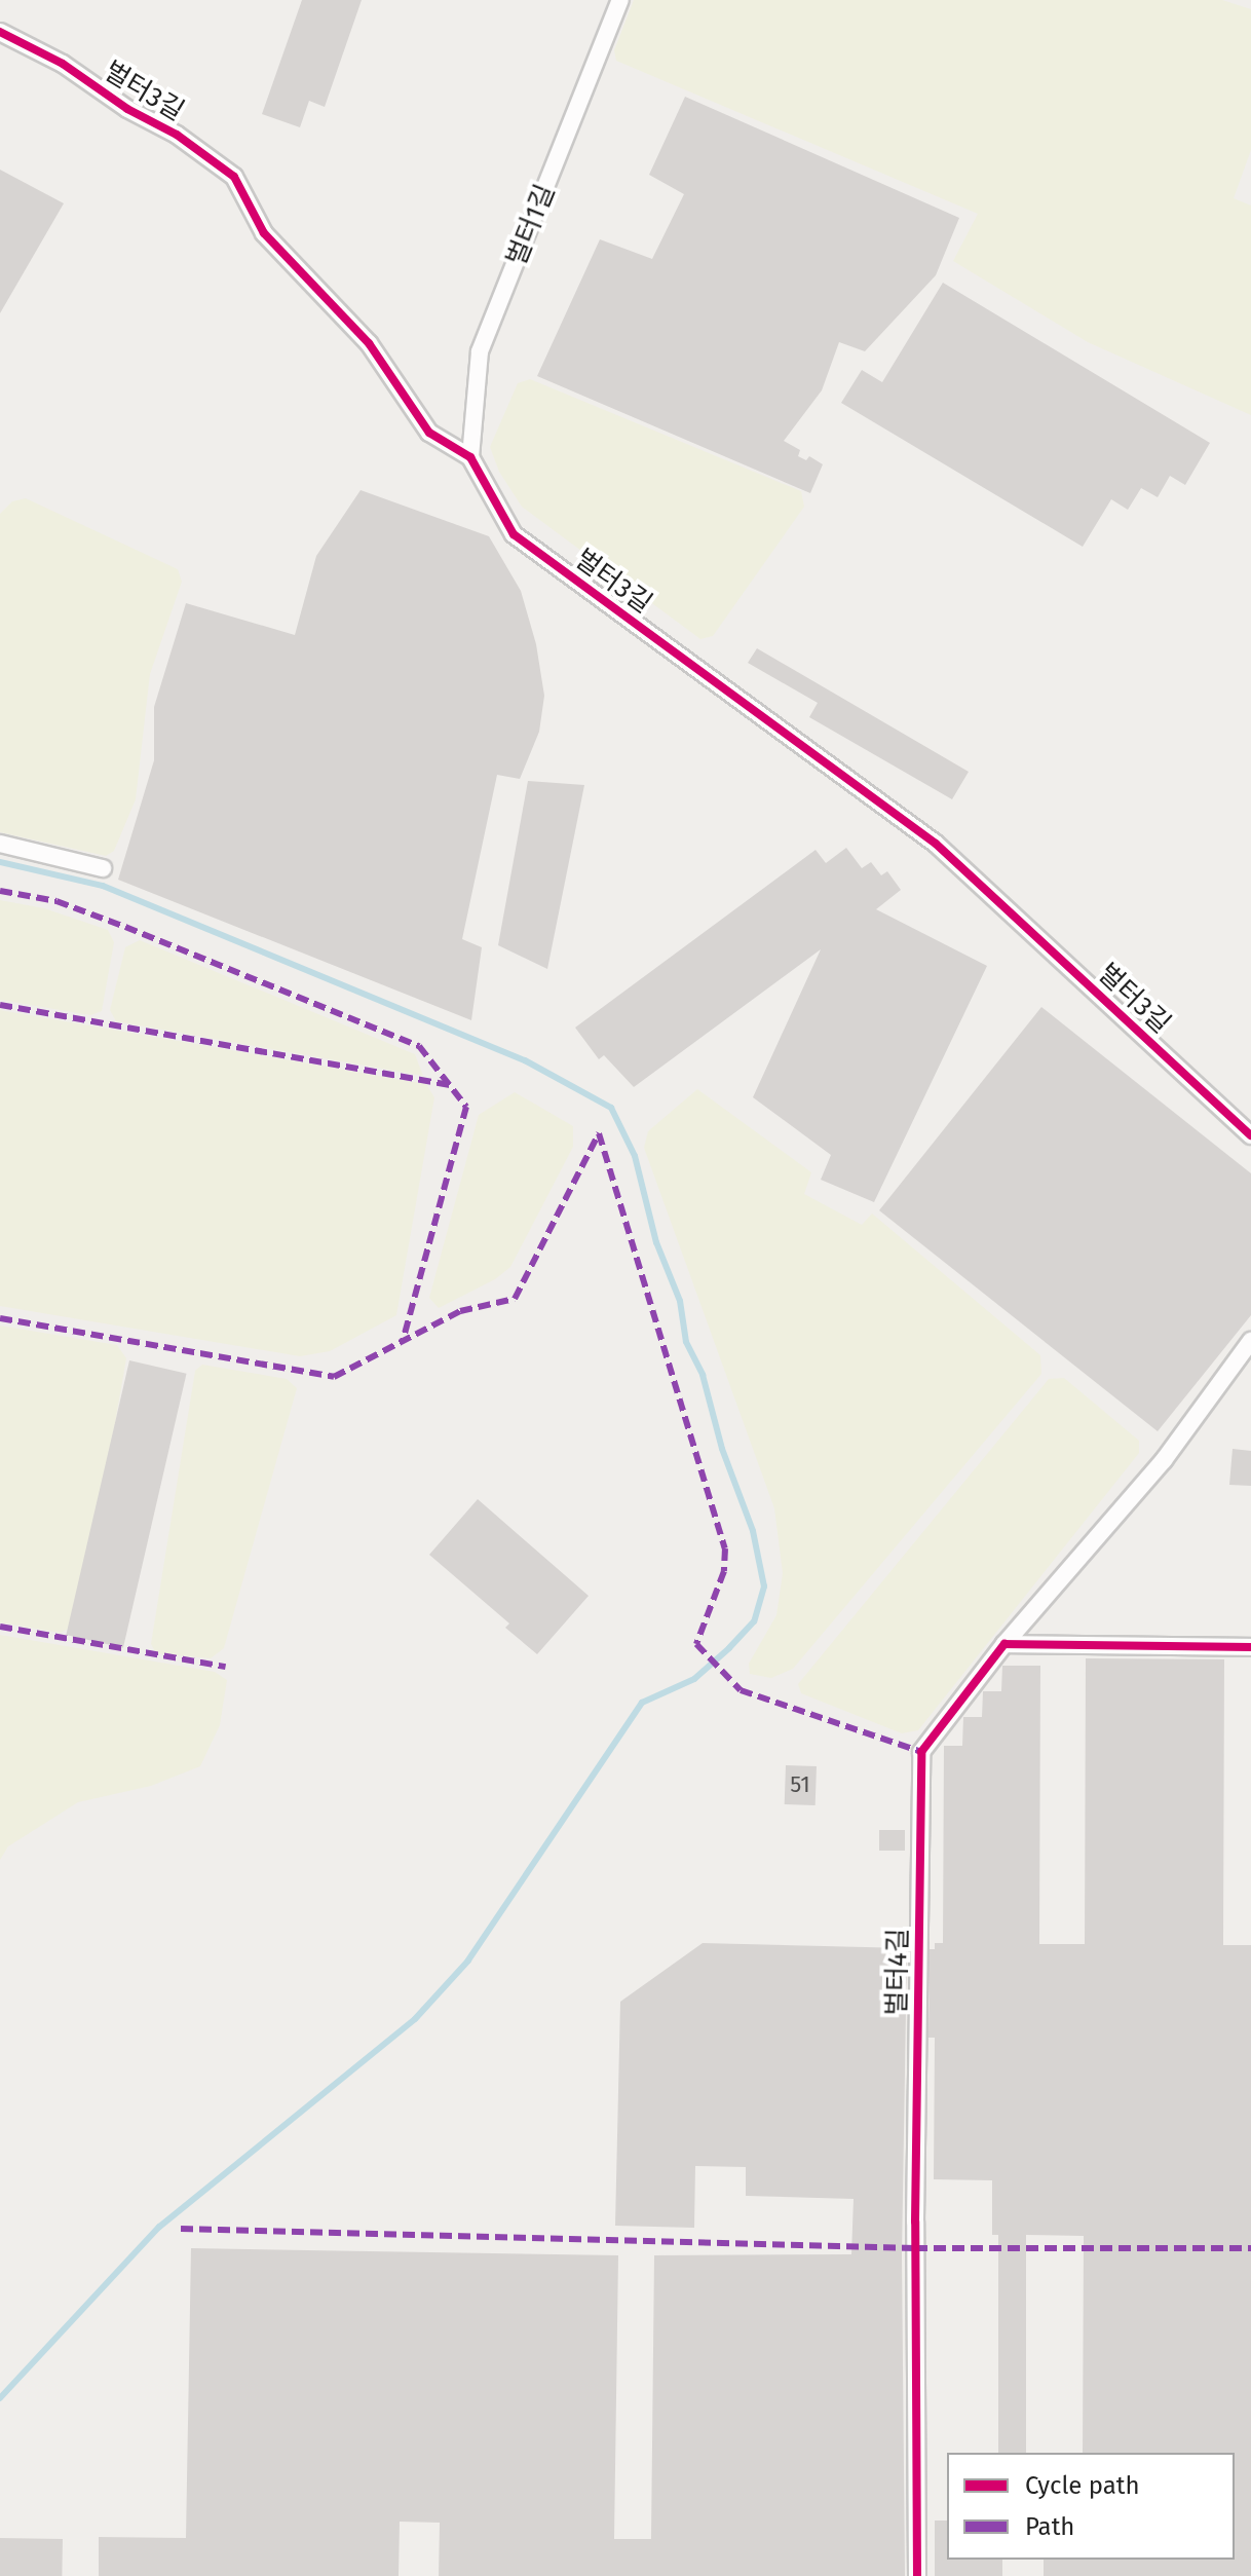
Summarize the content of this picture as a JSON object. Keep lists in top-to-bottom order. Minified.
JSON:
{"streets":{"street":["벌터3길","벌터1길","벌터4길"]},"crossings":[["벌터3길","벌터1길"]],"house_numbers":["51"],"legend":["Cycle path","Path"]}
